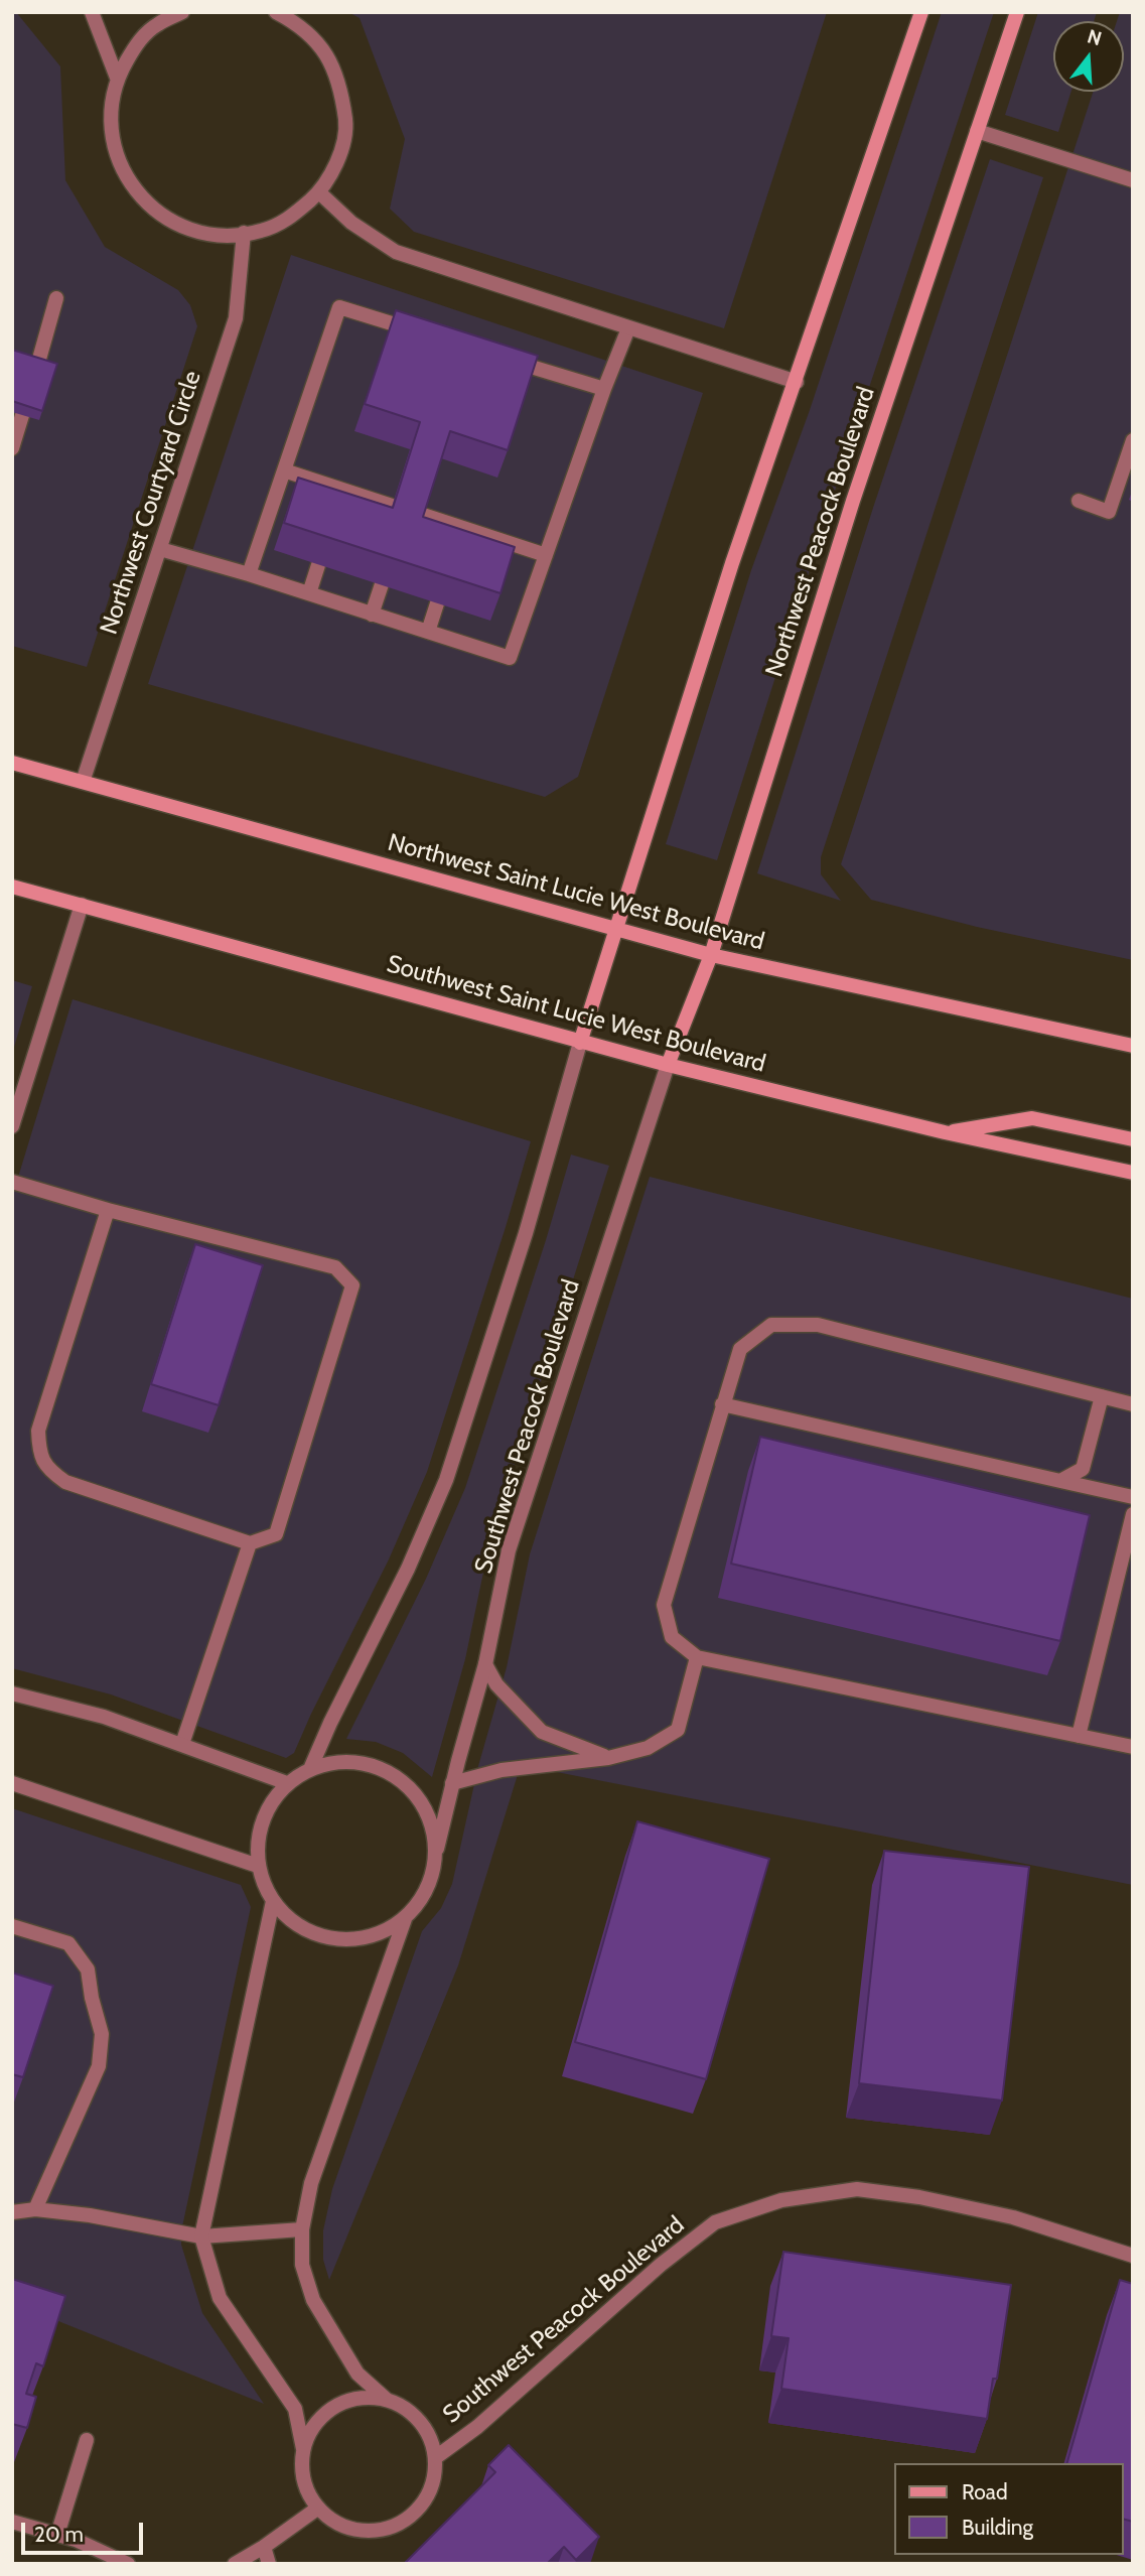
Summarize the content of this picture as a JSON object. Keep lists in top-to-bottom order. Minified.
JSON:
{"streets":{"main road":["Northwest Peacock Boulevard","Northwest Saint Lucie West Boulevard","Southwest Saint Lucie West Boulevard"],"street":["Northwest Courtyard Circle","Southwest Peacock Boulevard"]},"crossings":[["Northwest Courtyard Circle","Northwest Saint Lucie West Boulevard"],["Northwest Peacock Boulevard","Northwest Saint Lucie West Boulevard"],["Northwest Peacock Boulevard","Southwest Saint Lucie West Boulevard"],["Northwest Peacock Boulevard","Southwest Peacock Boulevard"],["Southwest Saint Lucie West Boulevard","Southwest Peacock Boulevard"]],"legend":["Road","Building"],"scale_bar":"20 m","north":"top"}
